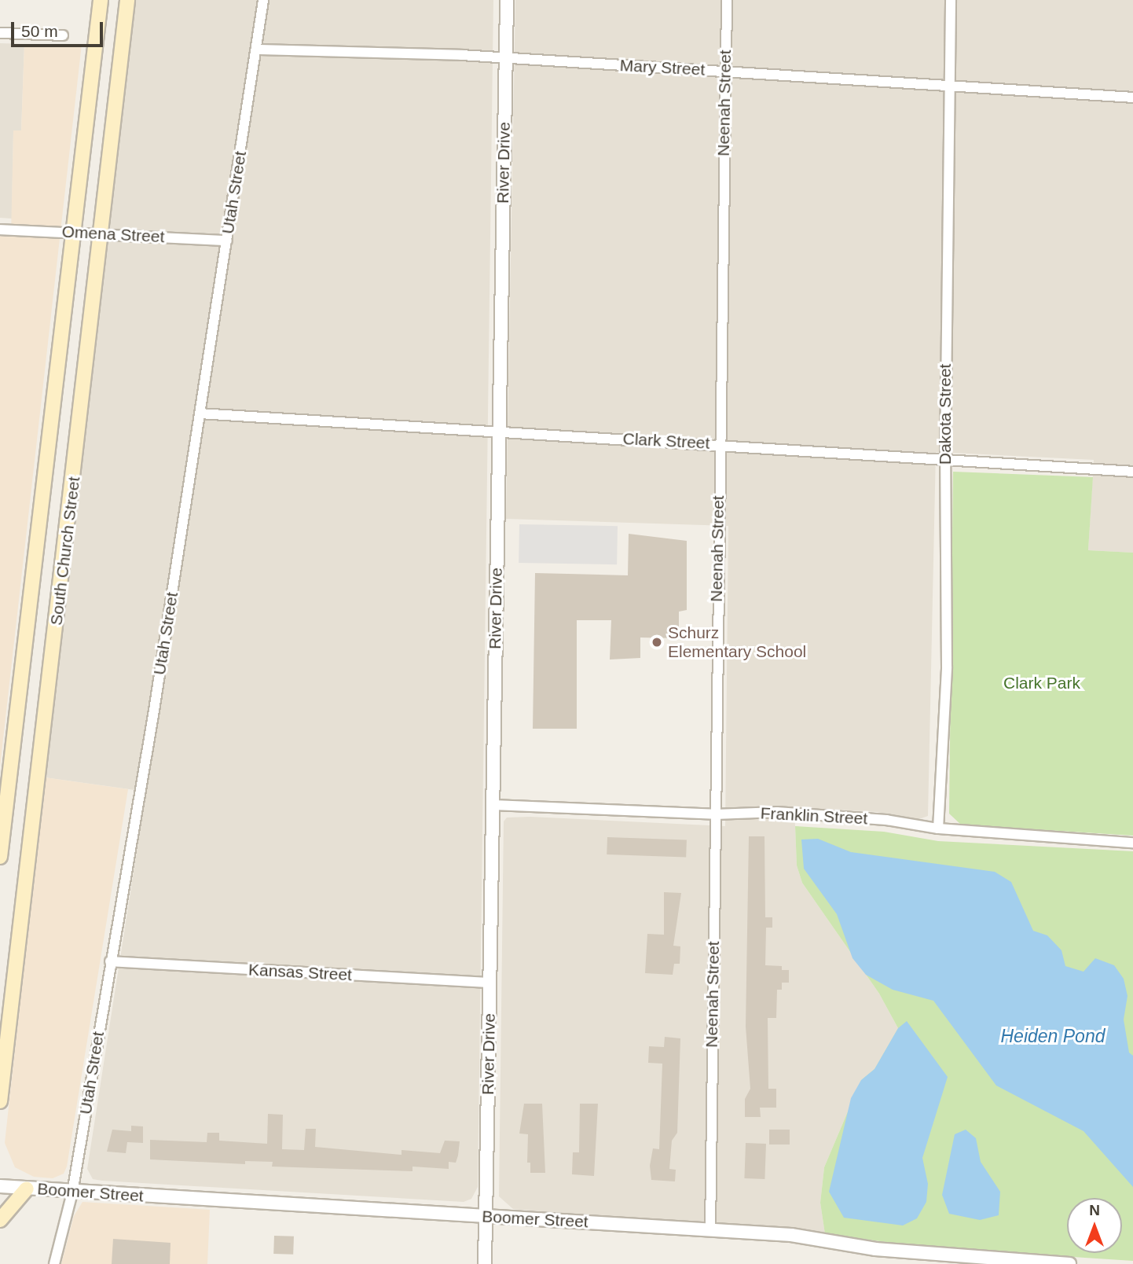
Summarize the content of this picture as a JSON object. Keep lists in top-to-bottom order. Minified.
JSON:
{"streets":{"main road":["South Church Street"],"street":["Mary Street","Neenah Street","River Drive","Utah Street","Omena Street","Dakota Street","Clark Street","Franklin Street","Kansas Street","Boomer Street"]},"crossings":[["Mary Street","Neenah Street"],["Mary Street","River Drive"],["Mary Street","Utah Street"],["Mary Street","Dakota Street"],["Neenah Street","Clark Street"],["Neenah Street","Franklin Street"],["Neenah Street","Boomer Street"],["River Drive","Clark Street"],["River Drive","Franklin Street"],["River Drive","Kansas Street"],["River Drive","Boomer Street"],["Utah Street","Omena Street"],["Utah Street","Clark Street"],["Utah Street","Kansas Street"],["Utah Street","Boomer Street"],["Omena Street","South Church Street"],["Dakota Street","Clark Street"],["Dakota Street","Franklin Street"]],"water":["Heiden Pond"],"parks":["Clark Park"],"places":["Schurz Elementary School"],"scale_bar":"50 m","north":"top"}
